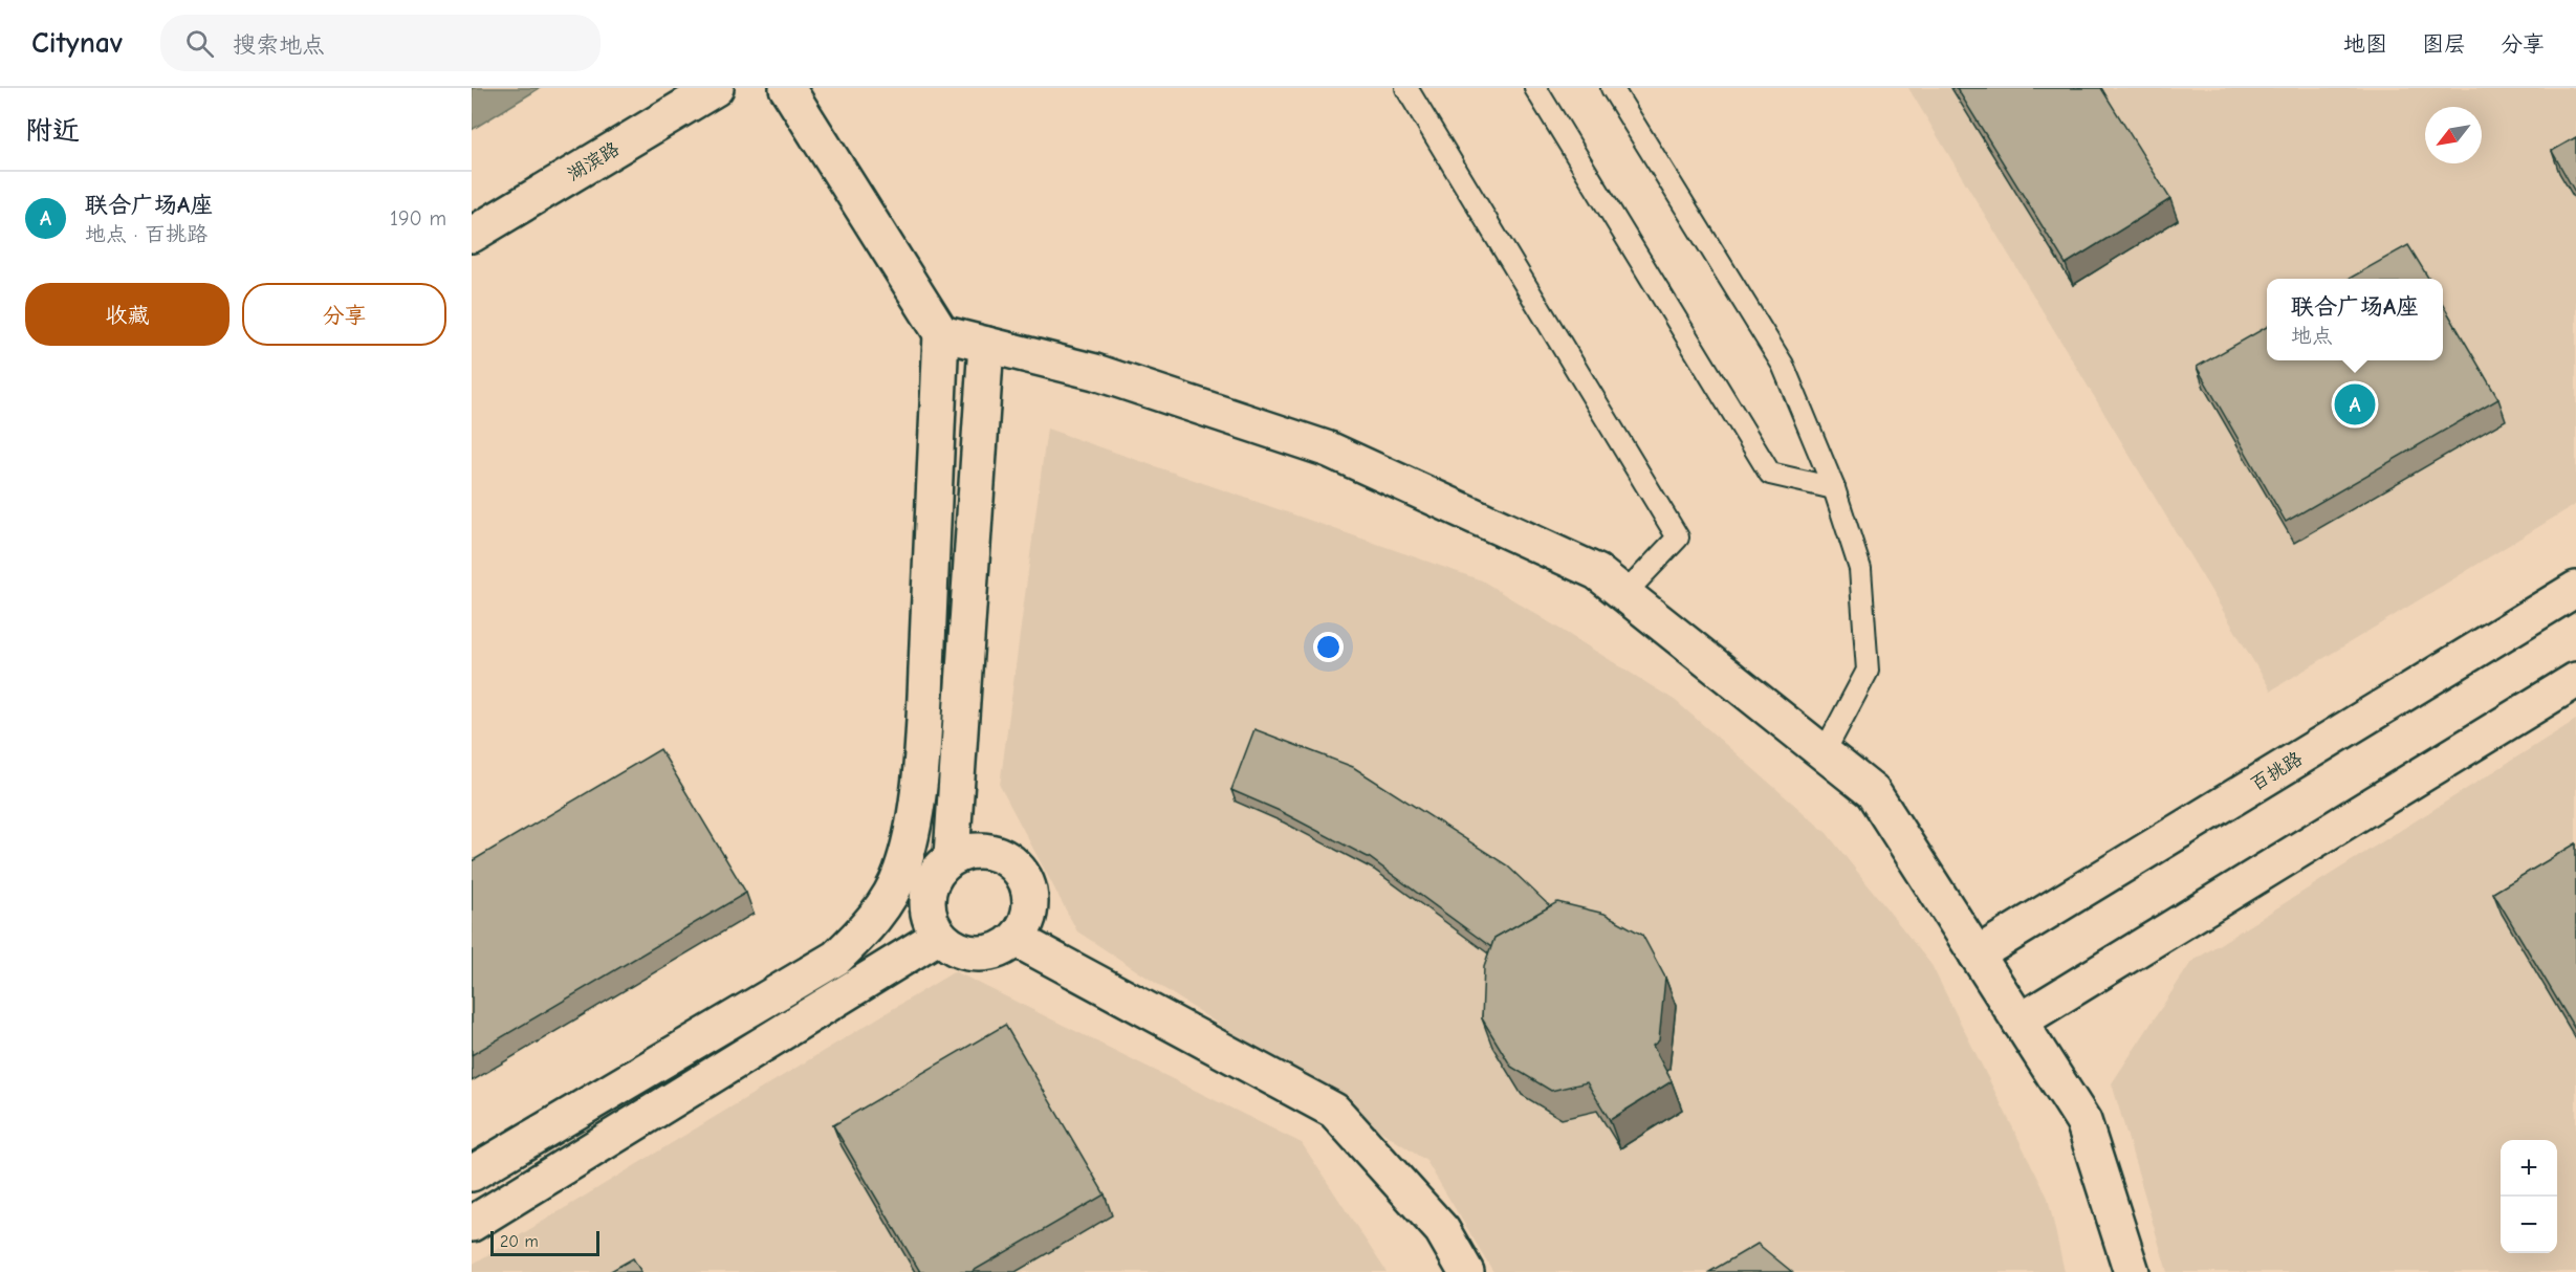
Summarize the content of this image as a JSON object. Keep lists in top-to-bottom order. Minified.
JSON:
{"streets":{"street":["湖滨路","百挑路"]},"scale_bar":"20 m","north":"bottom left","page":{"header":"Citynav","search":"搜索地点","nav":["地图","图层","分享"],"heading":"附近","list":[{"mark":"A","name":"联合广场A座","note":"地点 · 百挑路","value":"190 m"}],"buttons":["收藏","分享"],"popup":["联合广场A座","地点"],"pins":"A","map_buttons":["+","−"],"scale":"20 m"}}
